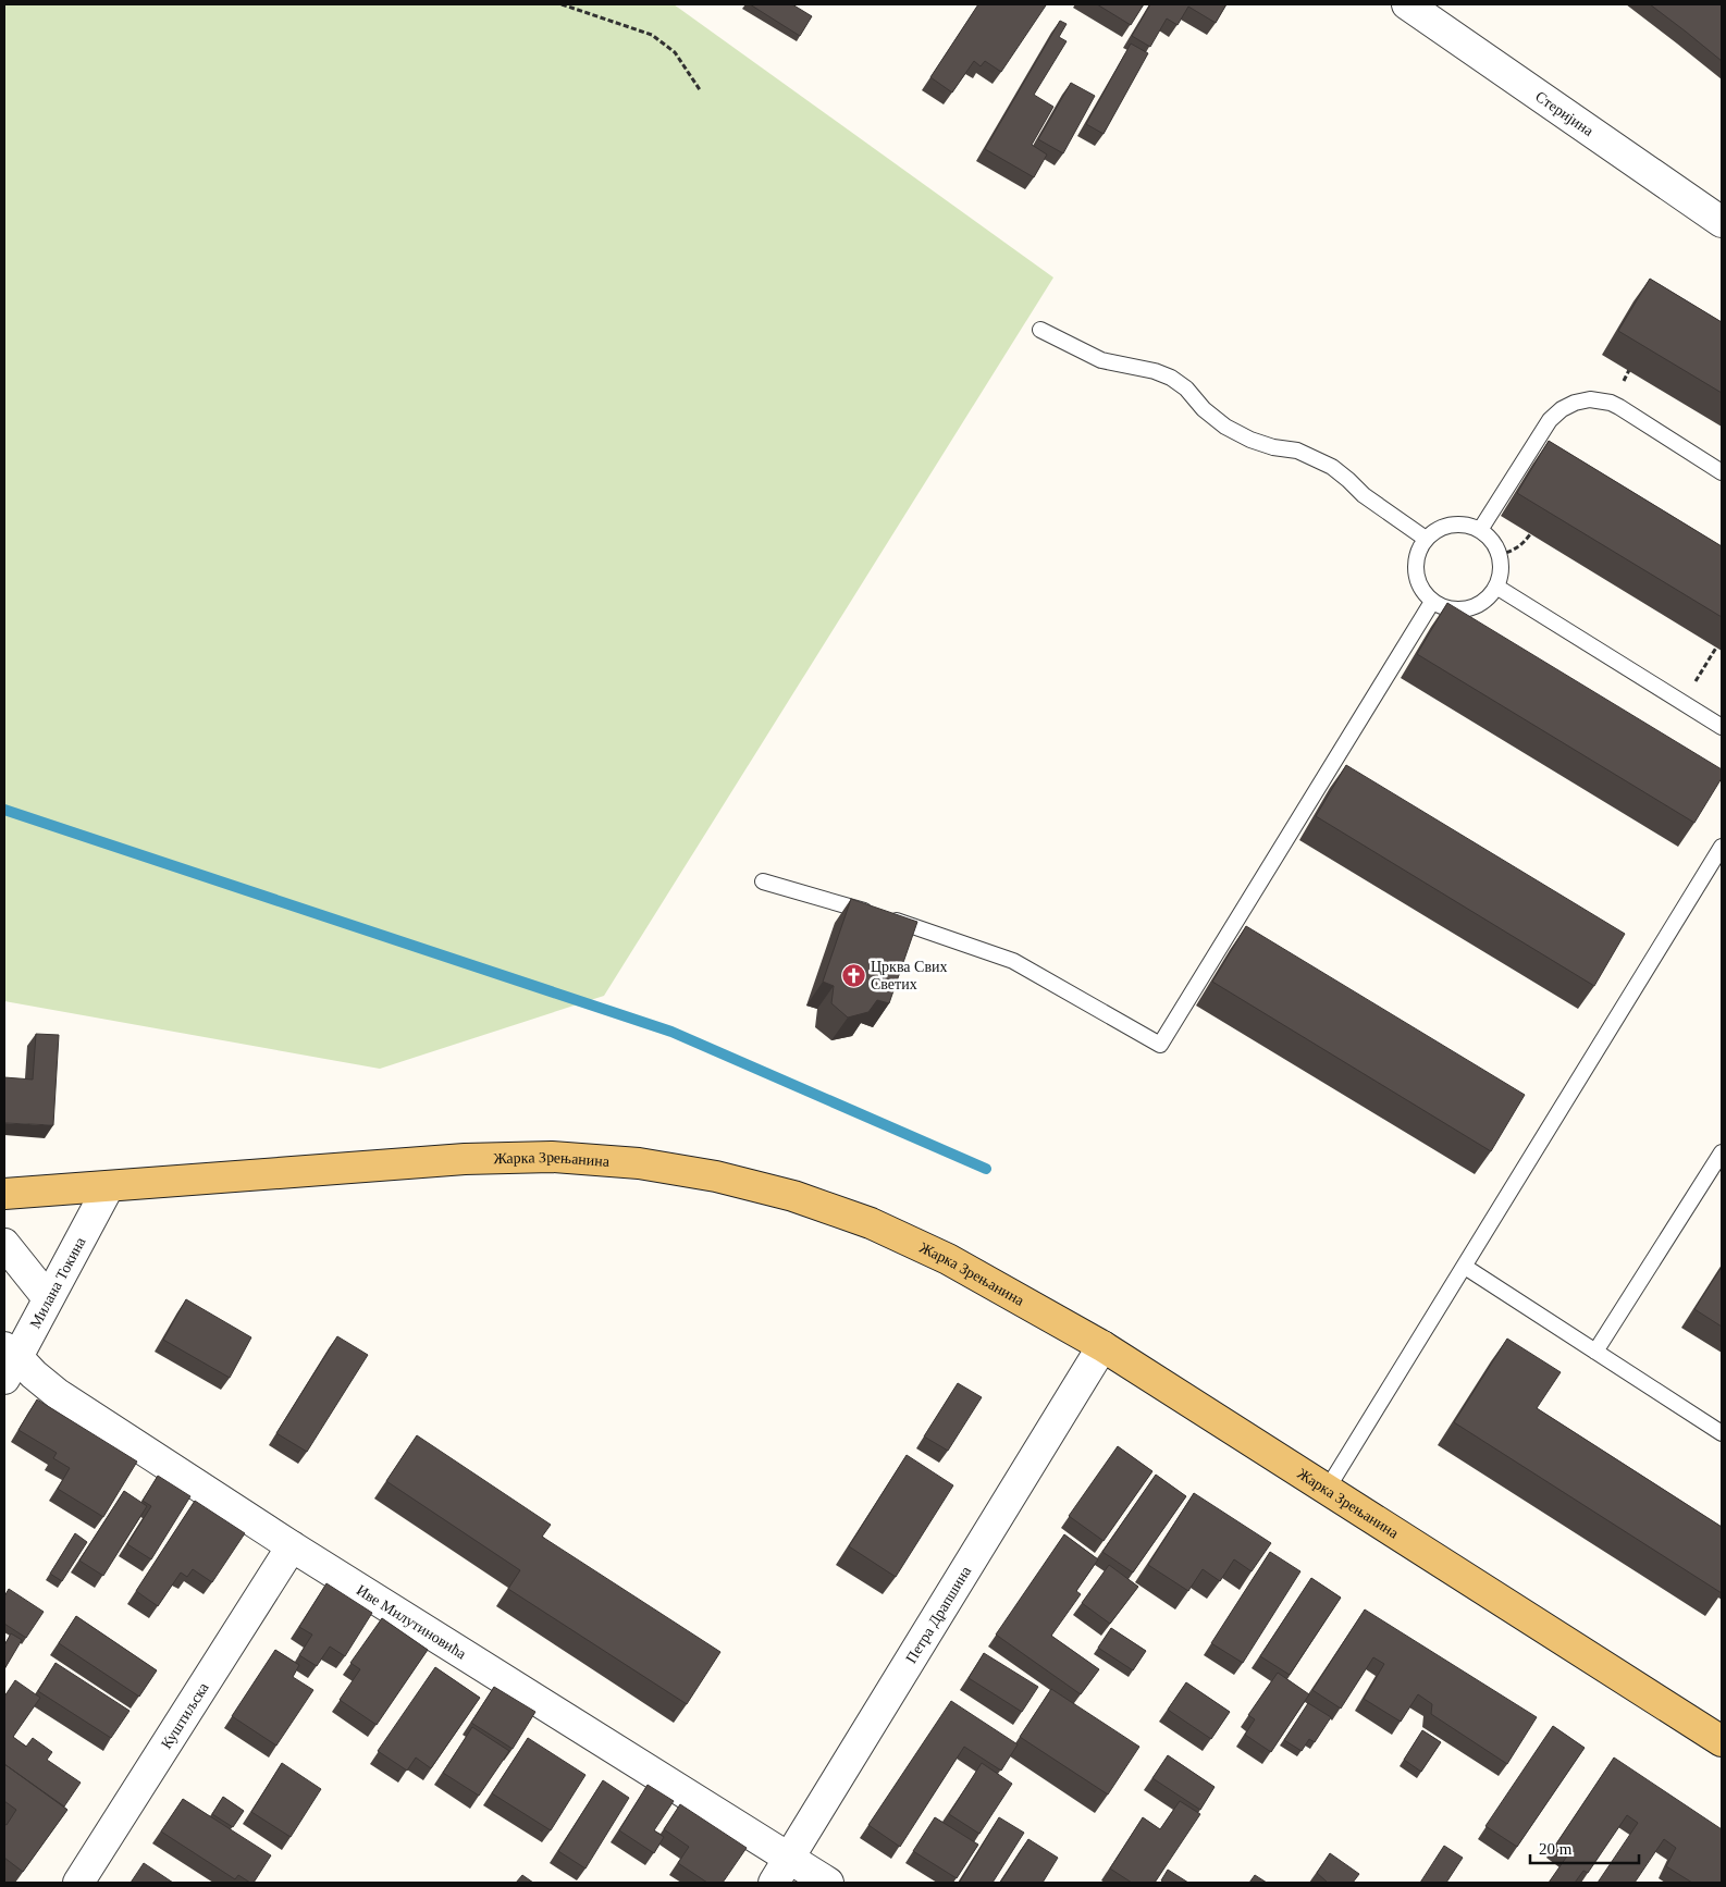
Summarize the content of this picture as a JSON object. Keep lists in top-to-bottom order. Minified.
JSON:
{"streets":{"main road":["Жарка Зрењанина"],"street":["Стеријина","Милана Токина","Петра Драпшина","Иве Милутиновића","Куштиљска"]},"crossings":[["Жарка Зрењанина","Милана Токина"],["Жарка Зрењанина","Петра Драпшина"],["Милана Токина","Иве Милутиновића"],["Петра Драпшина","Иве Милутиновића"],["Иве Милутиновића","Куштиљска"]],"places":{"church":["Црква Свих Светих"]},"scale_bar":"20 m"}
